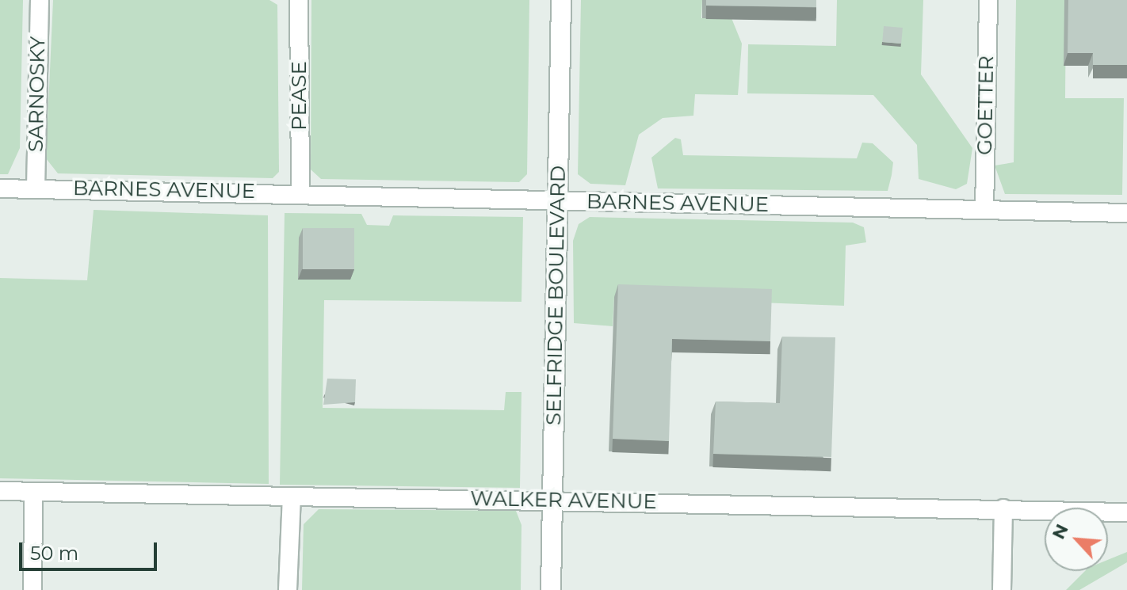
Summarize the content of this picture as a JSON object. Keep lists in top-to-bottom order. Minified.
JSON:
{"streets":{"street":["SARNOSKY","PEASE","GOETTER","BARNES AVENUE","SELFRIDGE BOULEVARD","WALKER AVENUE"]},"crossings":[["SARNOSKY","BARNES AVENUE"],["PEASE","BARNES AVENUE"],["GOETTER","BARNES AVENUE"],["BARNES AVENUE","SELFRIDGE BOULEVARD"],["SELFRIDGE BOULEVARD","WALKER AVENUE"]],"scale_bar":"50 m","north":"top left"}
